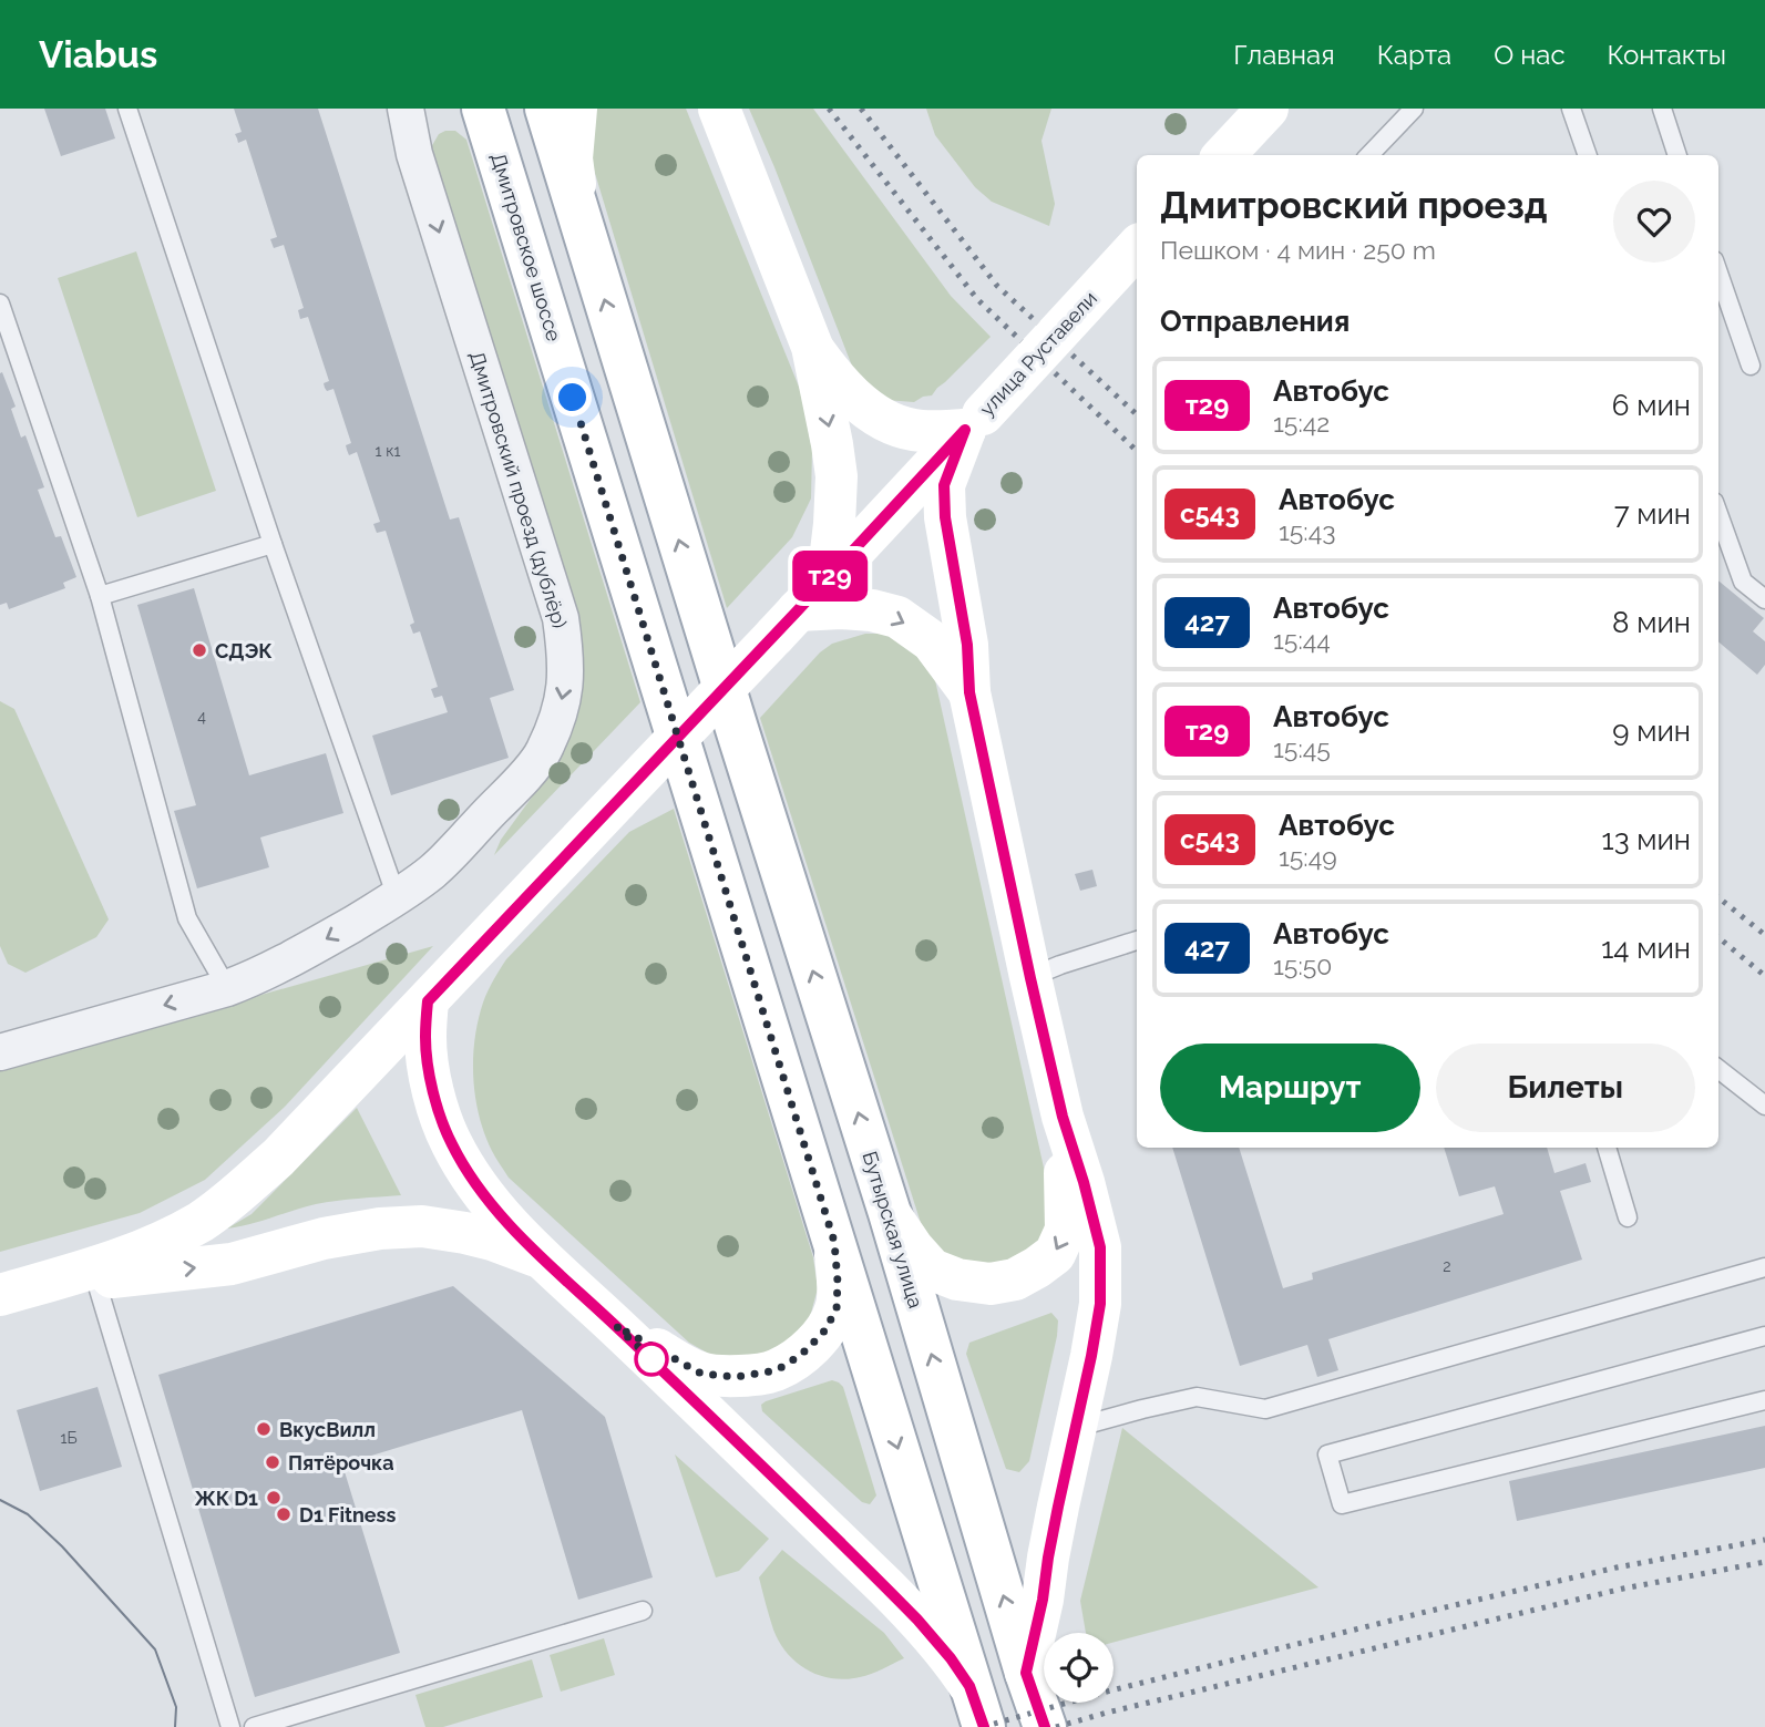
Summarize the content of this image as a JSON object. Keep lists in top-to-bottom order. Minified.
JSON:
{"streets":{"main road":["Дмитровское шоссе","улица Руставели","Бутырская улица"],"street":["Дмитровский проезд (дублёр)"]},"places":["СДЭК","ВкусВилл","Пятёрочка","ЖК D1","D1 Fitness"],"lines":["bus line т29"],"house_numbers":["1 к1","4","2","1Б"],"page":{"header":"Viabus","nav":["Главная","Карта","О нас","Контакты"],"on_map":"т29","heading":[["Дмитровский проезд","Пешком · 4 мин · 250 m"],"Отправления"],"list":[{"mark":"т29","name":"Автобус","note":"15:42","value":"6 мин"},{"mark":"с543","name":"Автобус","note":"15:43","value":"7 мин"},{"mark":"427","name":"Автобус","note":"15:44","value":"8 мин"},{"mark":"т29","name":"Автобус","note":"15:45","value":"9 мин"},{"mark":"с543","name":"Автобус","note":"15:49","value":"13 мин"},{"mark":"427","name":"Автобус","note":"15:50","value":"14 мин"}],"buttons":["Маршрут","Билеты"]}}
